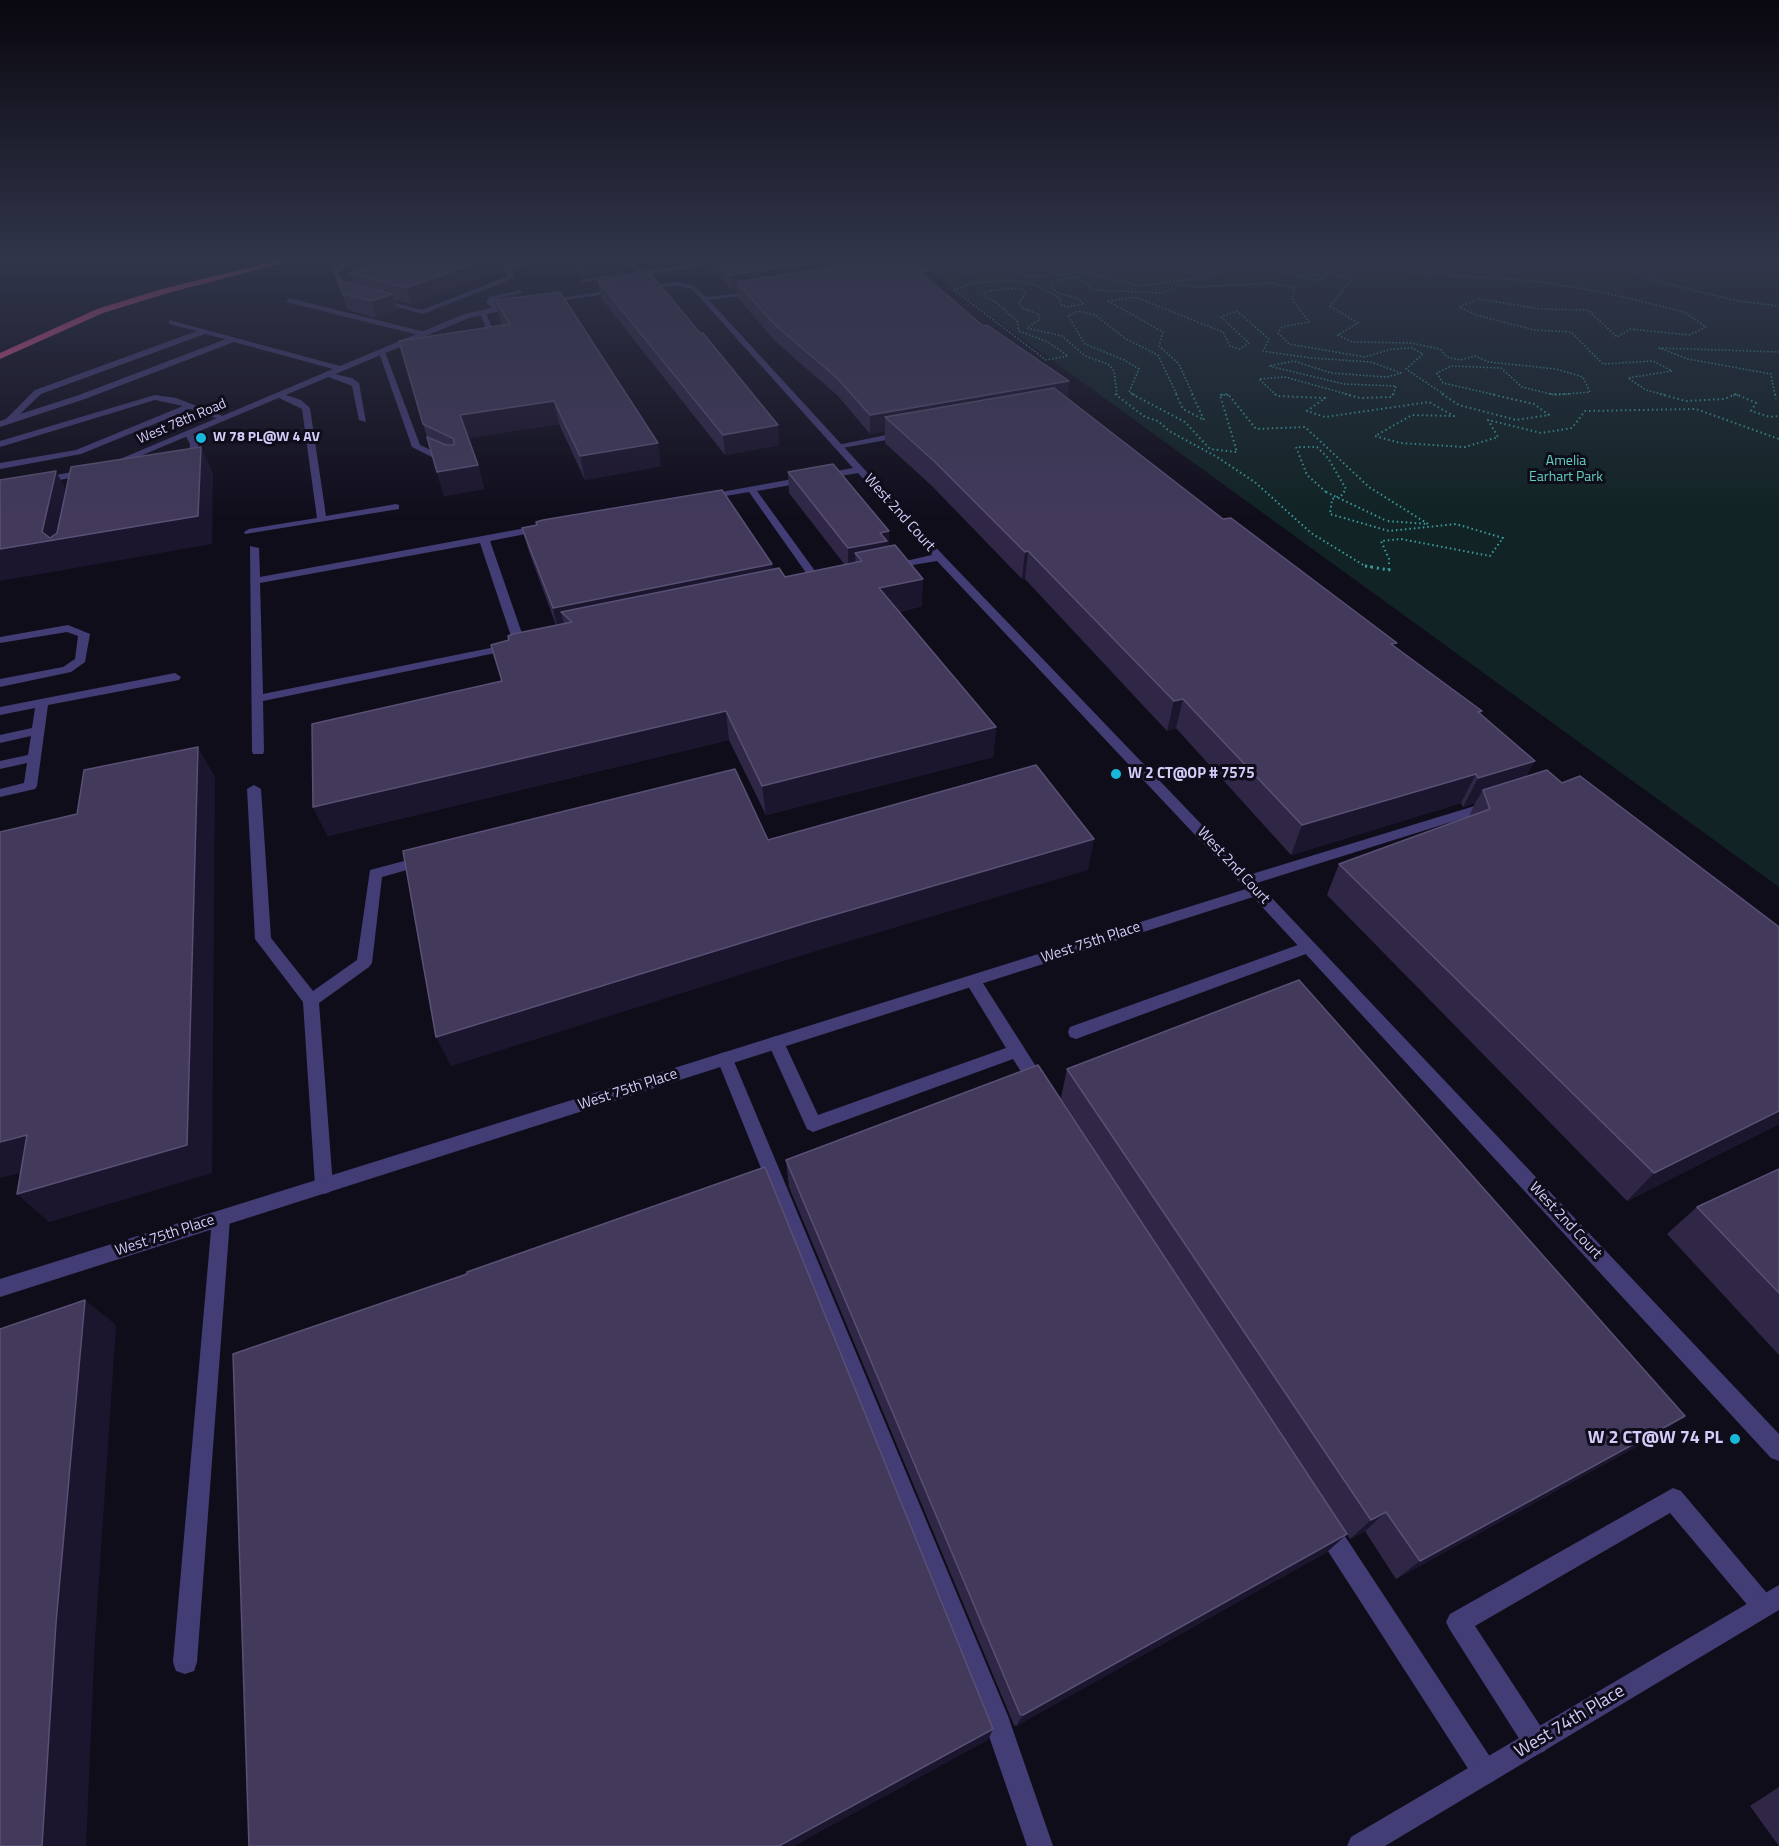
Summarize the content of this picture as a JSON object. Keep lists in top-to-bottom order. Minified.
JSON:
{"streets":{"street":["West 78th Road","West 2nd Court","West 75th Place","West 74th Place"]},"crossings":[["West 2nd Court","West 75th Place"]],"parks":["Amelia Earhart Park"],"places":["W 78 PL@W 4 AV","W 2 CT@OP # 7575","W 2 CT@W 74 PL"]}
